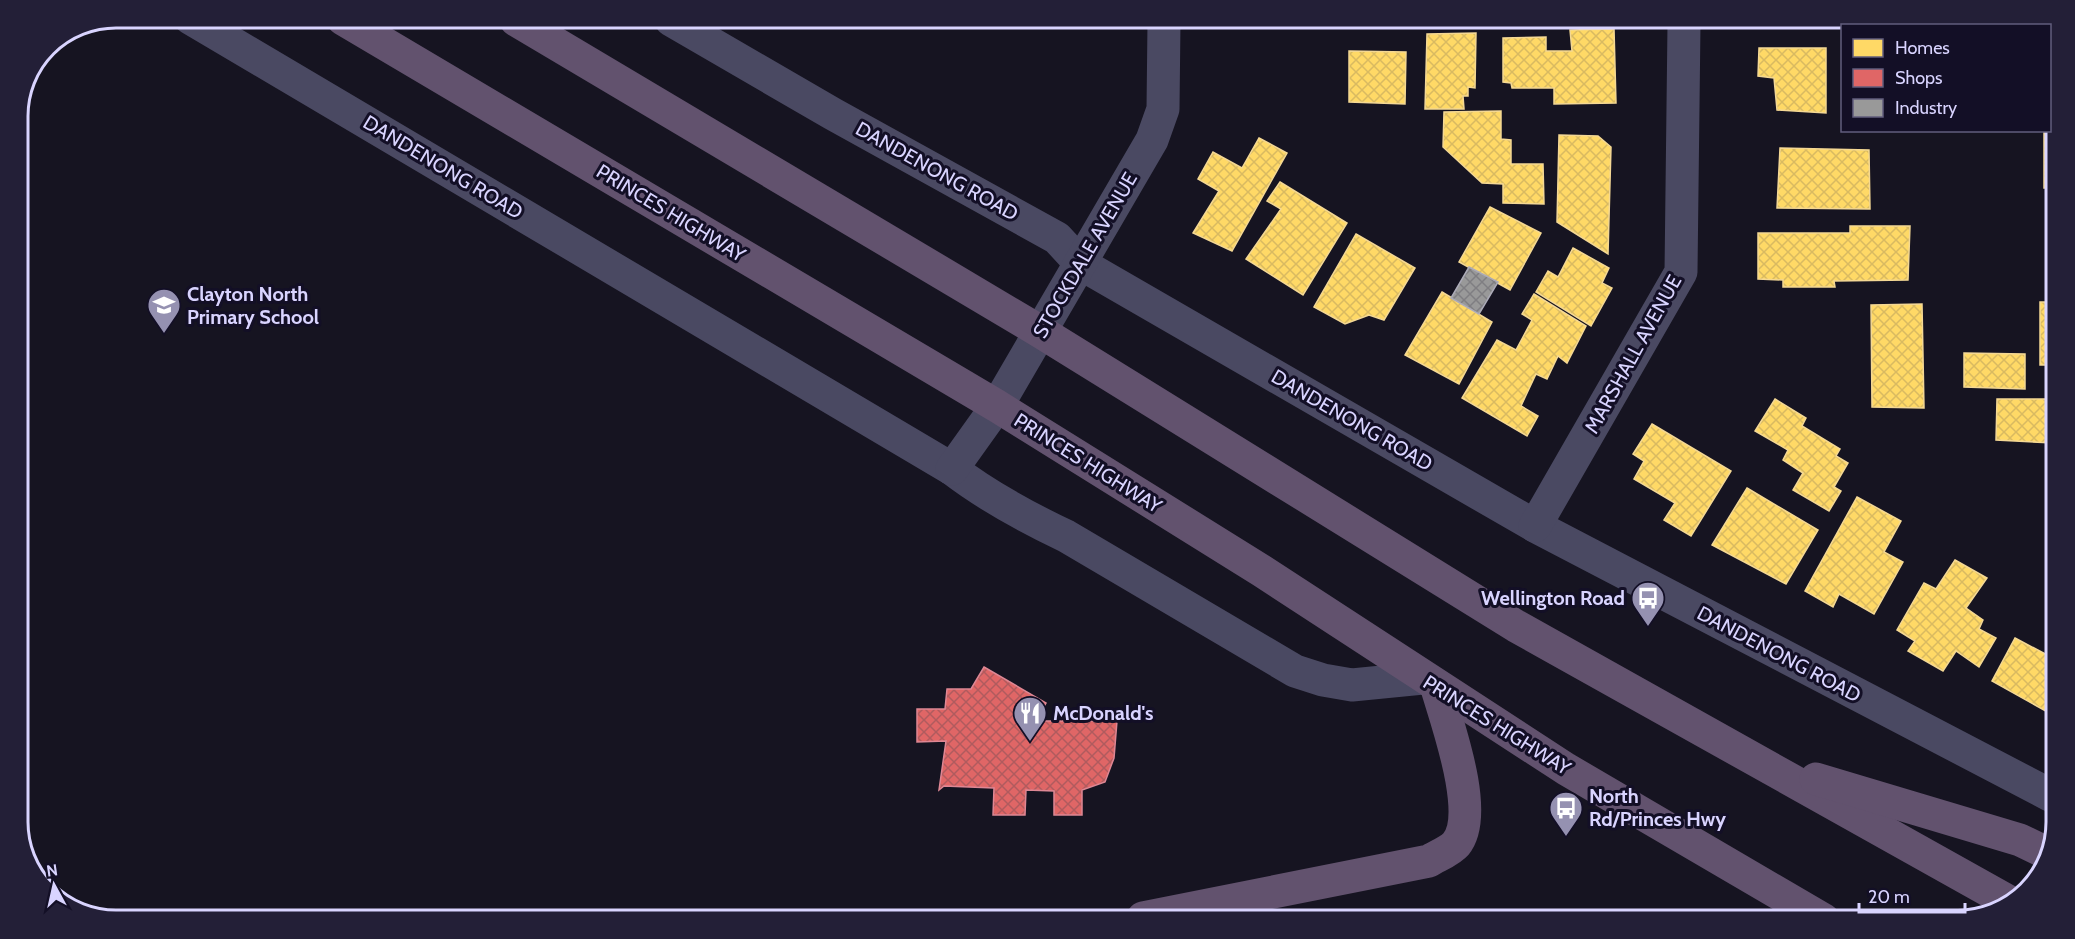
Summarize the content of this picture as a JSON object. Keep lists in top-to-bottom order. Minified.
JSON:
{"streets":{"highway":["PRINCES HIGHWAY"],"street":["DANDENONG ROAD","STOCKDALE AVENUE","MARSHALL AVENUE"]},"crossings":[["DANDENONG ROAD","PRINCES HIGHWAY"],["DANDENONG ROAD","STOCKDALE AVENUE"],["DANDENONG ROAD","MARSHALL AVENUE"],["PRINCES HIGHWAY","STOCKDALE AVENUE"]],"places":{"school or university":["Clayton North Primary School"],"bus stop":["Wellington Road","North Rd/Princes Hwy"],"restaurant":["McDonald's"]},"legend":["Homes","Shops","Industry"],"scale_bar":"20 m","north":"top"}
